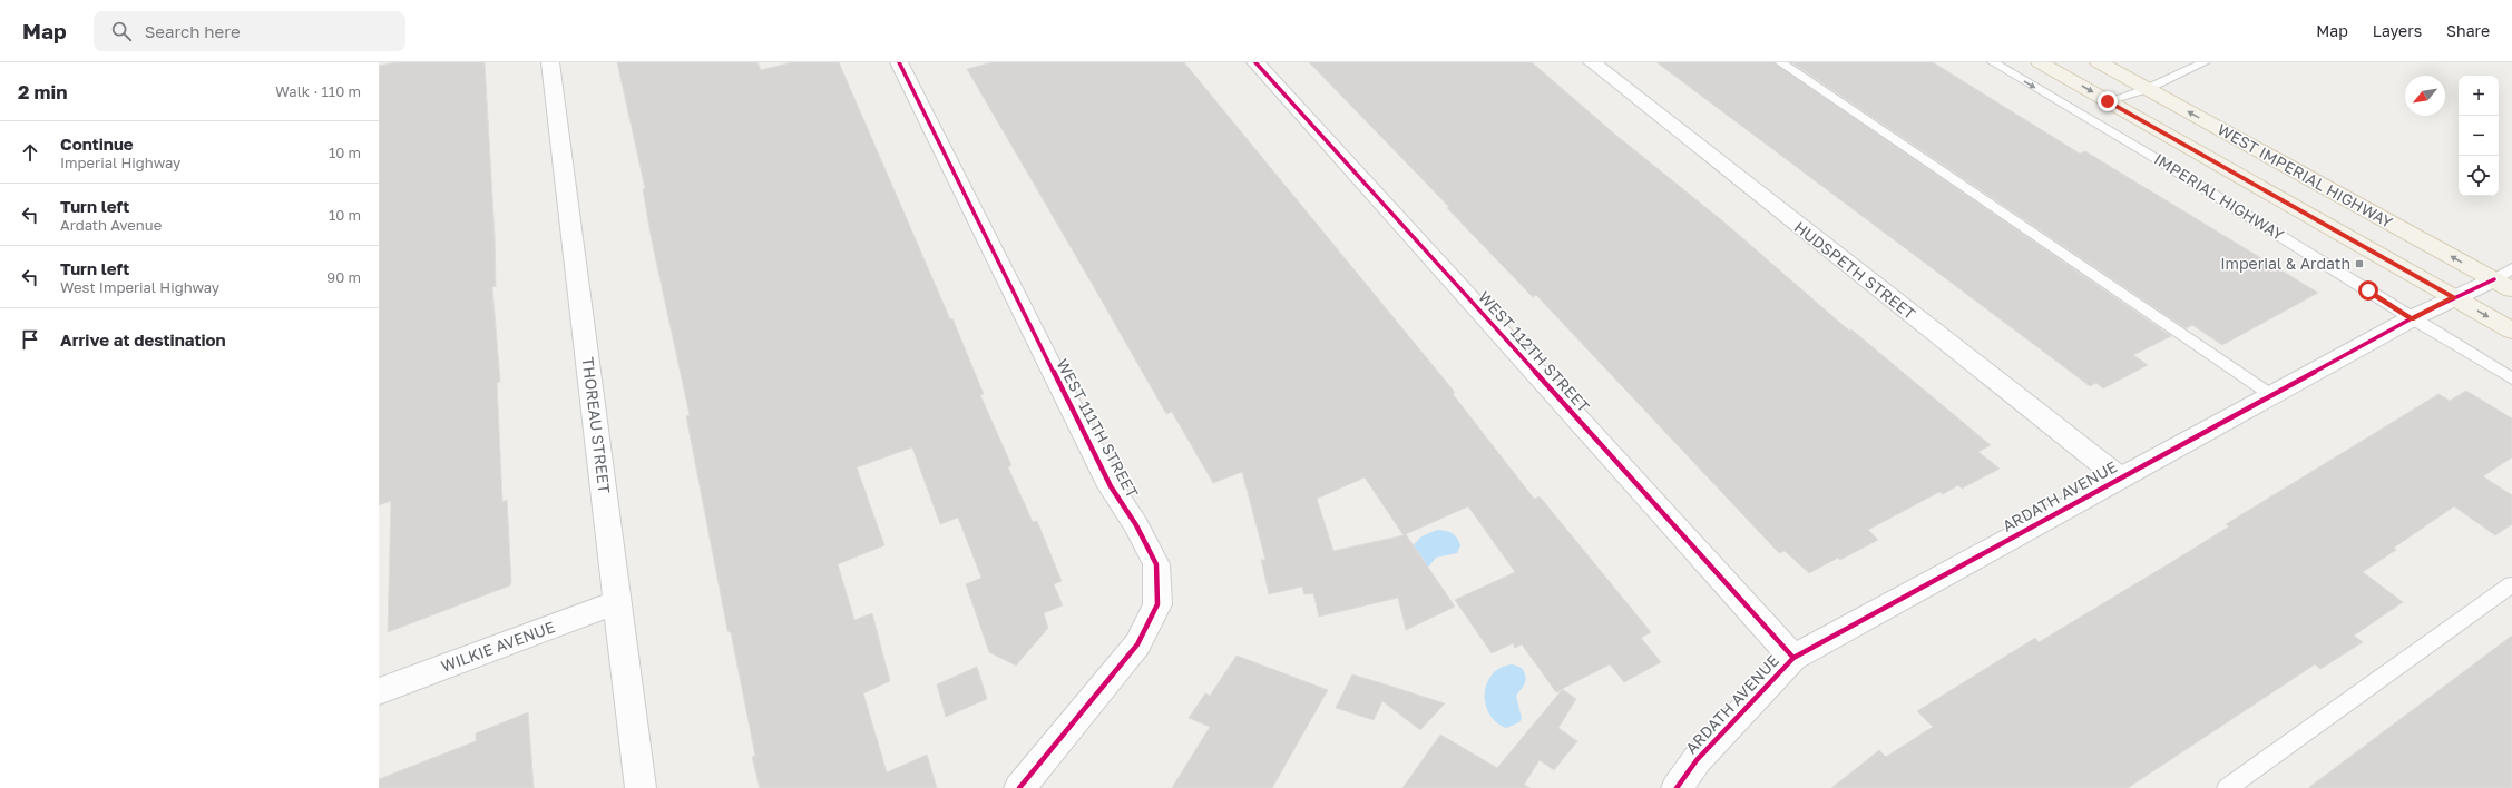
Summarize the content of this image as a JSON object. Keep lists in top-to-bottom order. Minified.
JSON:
{"streets":{"main road":["WEST IMPERIAL HIGHWAY"],"street":["HUDSPETH STREET","WEST 112TH STREET","THOREAU STREET","WEST 111TH STREET","ARDATH AVENUE","WILKIE AVENUE"],"lane":["IMPERIAL HIGHWAY"]},"crossings":[["WEST IMPERIAL HIGHWAY","ARDATH AVENUE"],["IMPERIAL HIGHWAY","ARDATH AVENUE"],["HUDSPETH STREET","ARDATH AVENUE"],["WEST 112TH STREET","ARDATH AVENUE"],["THOREAU STREET","WILKIE AVENUE"]],"places":{"transit":["Imperial & Ardath"]},"north":"bottom left","page":{"header":"Map","search":"Search here","nav":["Map","Layers","Share"],"heading":["2 min","Walk · 110 m"],"map_buttons":["+","−"],"list":[["Continue","Imperial Highway","10 m"],["Turn left","Ardath Avenue","10 m"],["Turn left","West Imperial Highway","90 m"],"Arrive at destination"]}}
